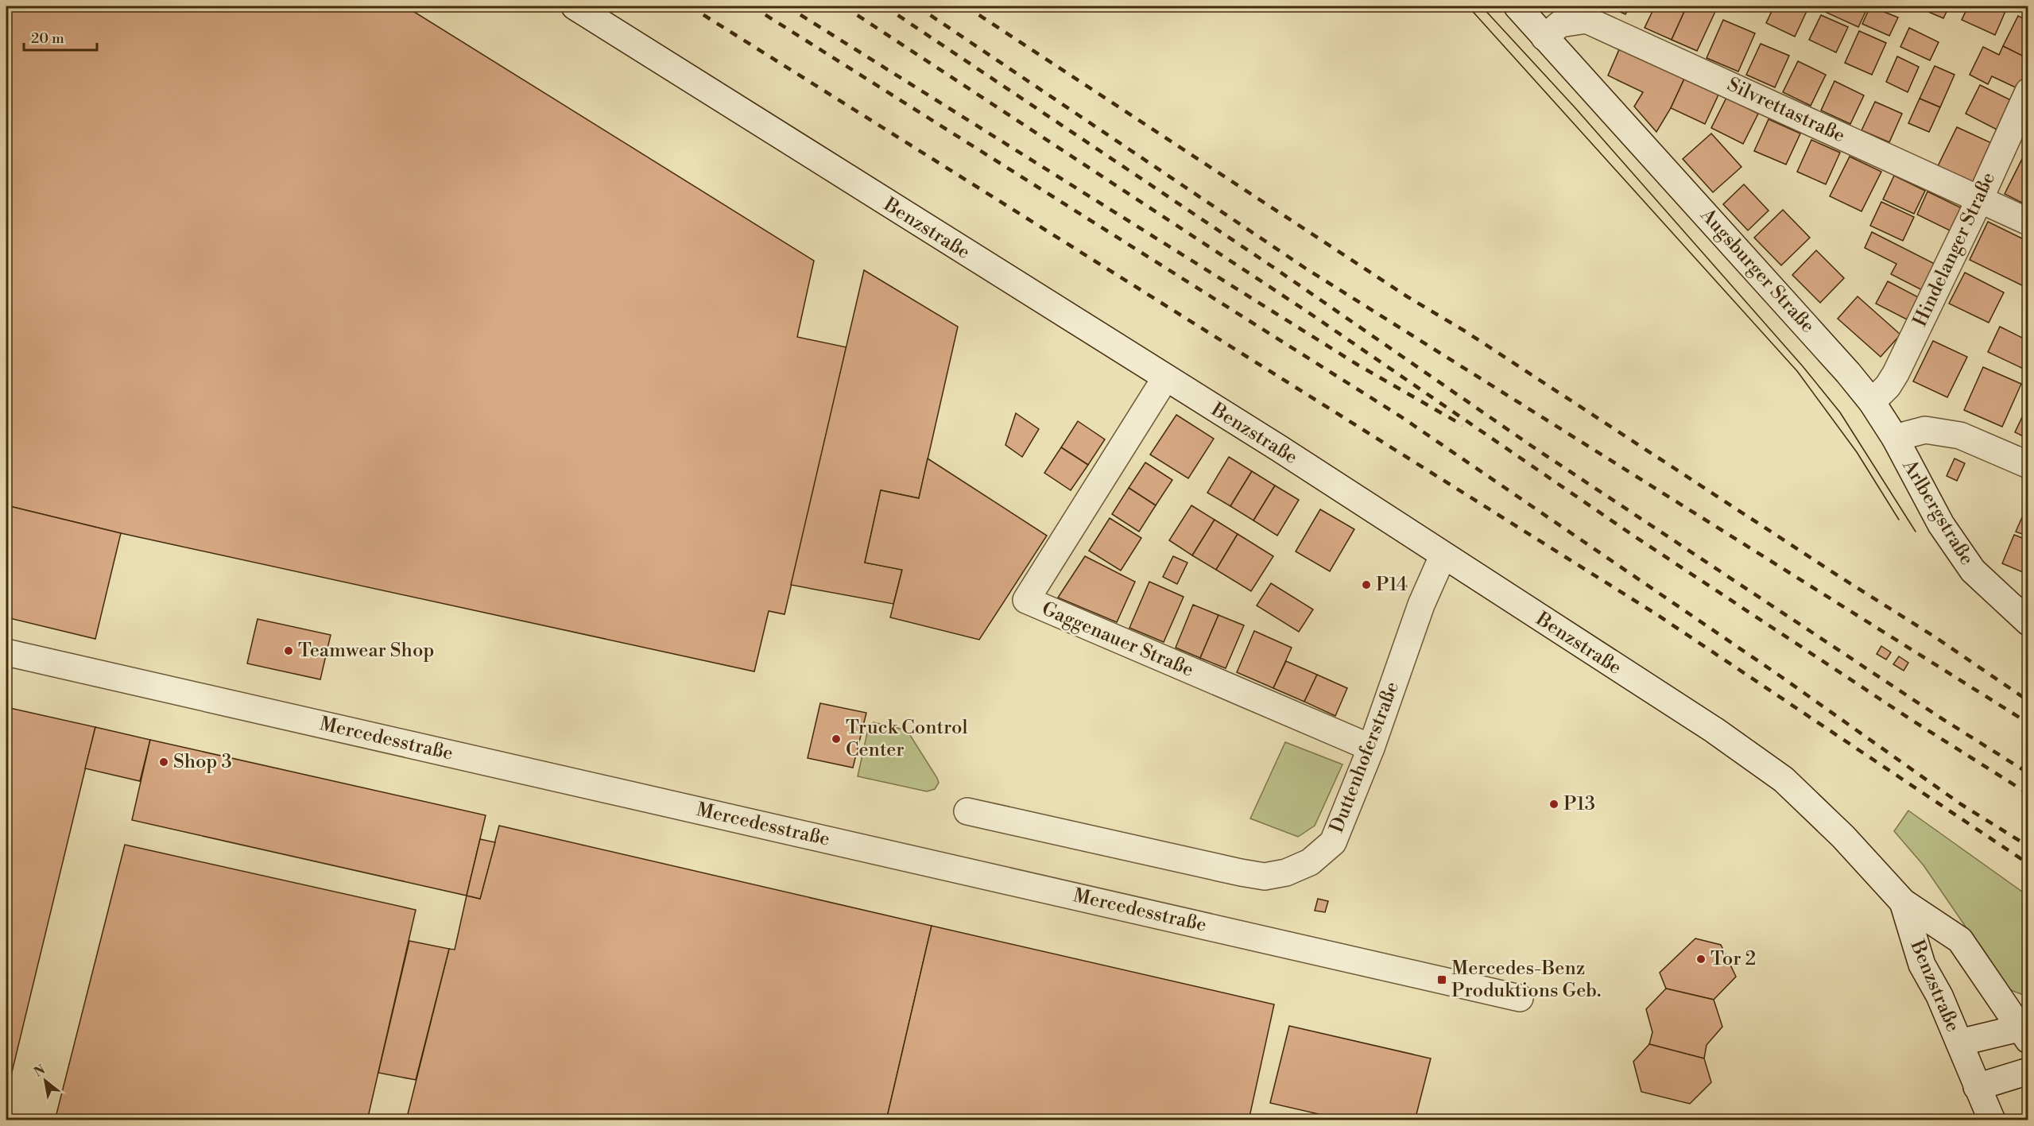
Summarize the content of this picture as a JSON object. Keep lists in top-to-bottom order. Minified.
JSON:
{"streets":{"street":["Silvrettastraße","Benzstraße","Hindelanger Straße","Augsburger Straße","Arlbergstraße","Gaggenauer Straße","Mercedesstraße","Duttenhoferstraße"]},"crossings":[["Silvrettastraße","Hindelanger Straße"],["Silvrettastraße","Augsburger Straße"],["Benzstraße","Gaggenauer Straße"],["Benzstraße","Duttenhoferstraße"],["Hindelanger Straße","Augsburger Straße"],["Augsburger Straße","Arlbergstraße"],["Gaggenauer Straße","Duttenhoferstraße"]],"places":{"other":["P14","Teamwear Shop","Truck Control Center","Shop 3","P13","Tor 2"],"transit":["Mercedes-Benz Produktions Geb."]},"scale_bar":"20 m","north":"top left"}
